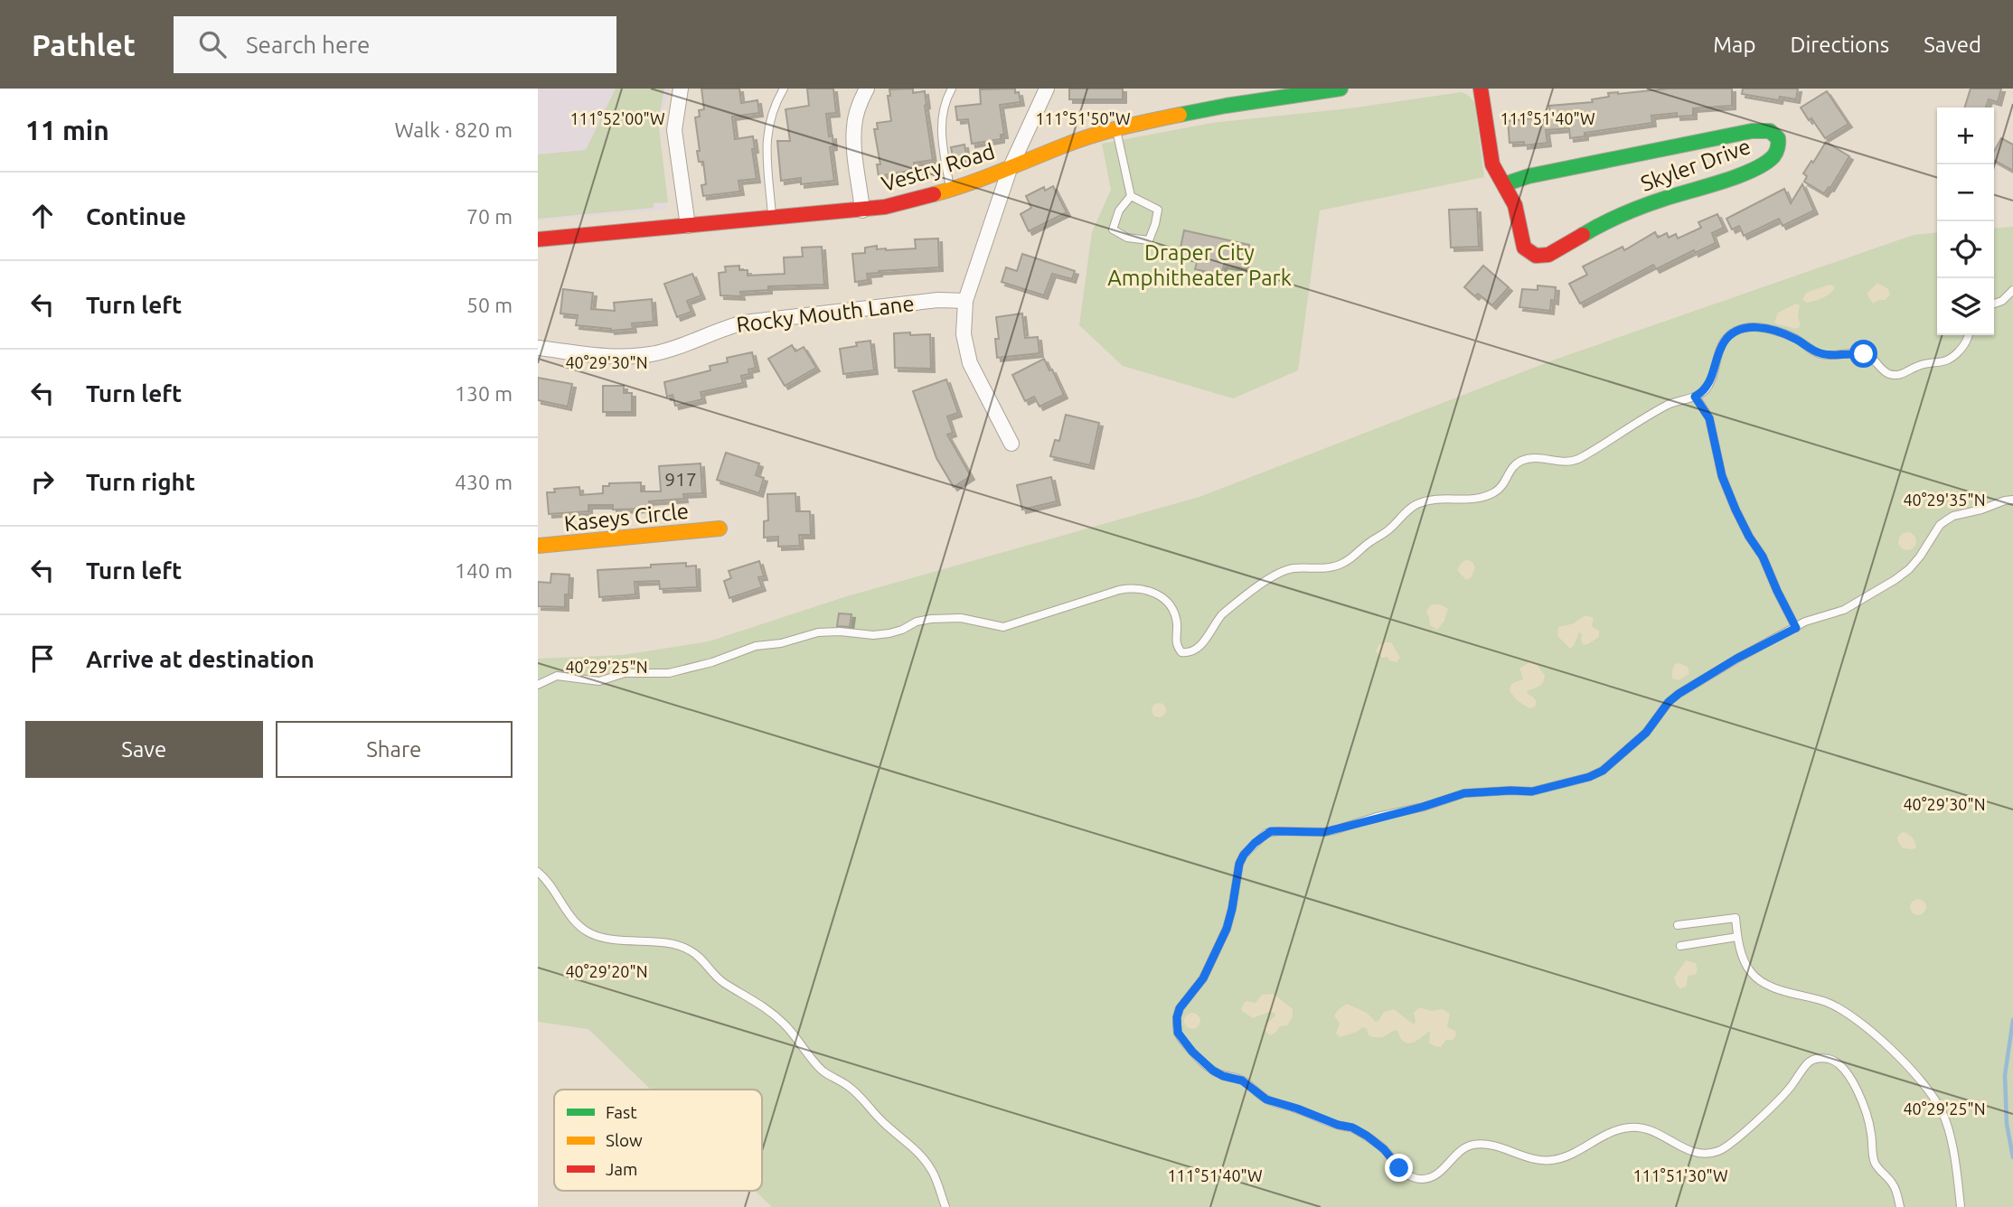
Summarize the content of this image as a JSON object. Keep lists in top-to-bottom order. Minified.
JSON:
{"streets":{"street":["Skyler Drive","Vestry Road","Rocky Mouth Lane","Kaseys Circle"]},"parks":["Draper City Amphitheater Park"],"house_numbers":["917"],"legend":["Fast","Slow","Jam"],"page":{"header":"Pathlet","search":"Search here","nav":["Map","Directions","Saved"],"heading":["11 min","Walk · 820 m"],"map_buttons":["+","−"],"list":[["Continue","70 m"],["Turn left","50 m"],["Turn left","130 m"],["Turn right","430 m"],["Turn left","140 m"],"Arrive at destination"],"buttons":["Save","Share"]},"coordinates":["111°52'00\"W","111°51'50\"W","111°51'40\"W","40°29'30\"N","40°29'35\"N","40°29'25\"N","40°29'20\"N","111°51'30\"W"]}
